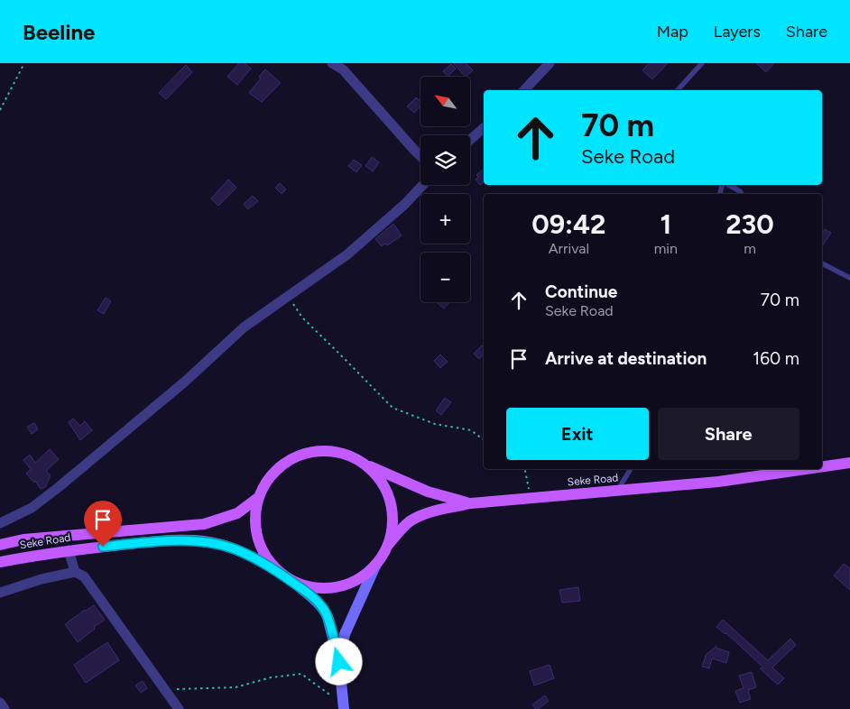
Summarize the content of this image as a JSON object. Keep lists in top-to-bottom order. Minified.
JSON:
{"streets":{"main road":["Seke Road"]},"north":"top left","page":{"header":"Beeline","nav":["Map","Layers","Share"],"map_buttons":["+","−"],"turn":["70 m","Seke Road"],"eta":["09:42","Arrival","1","min","230","m"],"list":[{"name":"Continue","note":"Seke Road","value":"70 m"},{"name":"Arrive at destination","value":"160 m"}],"buttons":["Exit","Share"]}}
